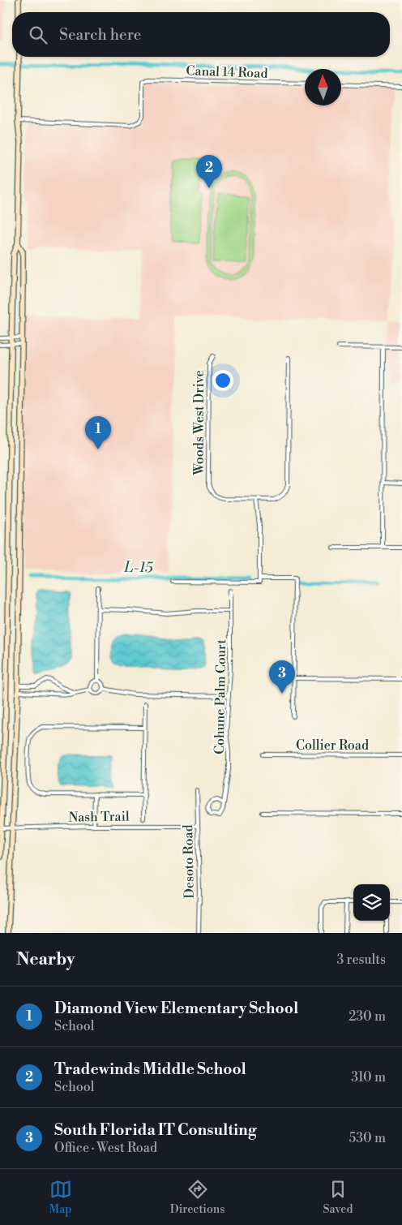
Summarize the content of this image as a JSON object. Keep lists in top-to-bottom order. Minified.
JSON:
{"streets":{"street":["Canal 14 Road","Woods West Drive","Cohune Palm Court","Collier Road","Nash Trail","Desoto Road"]},"crossings":[["Nash Trail","Desoto Road"]],"water":["L-15"],"north":"top","page":{"search":"Search here","pins":["2","1","3"],"heading":["Nearby","3 results"],"list":[{"mark":"1","name":"Diamond View Elementary School","note":"School","value":"230 m"},{"mark":"2","name":"Tradewinds Middle School","note":"School","value":"310 m"},{"mark":"3","name":"South Florida IT Consulting","note":"Office · West Road","value":"530 m"}],"nav":["Map","Directions","Saved"]}}
